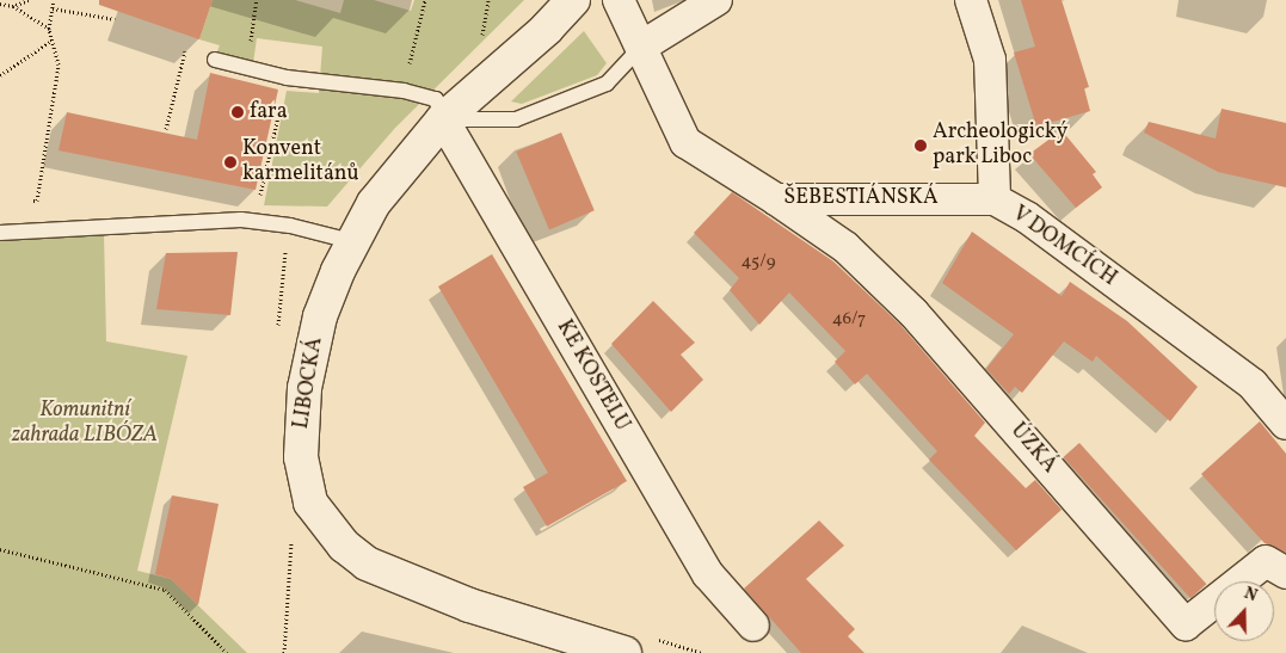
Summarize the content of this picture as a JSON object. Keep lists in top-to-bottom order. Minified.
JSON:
{"streets":{"street":["ŠEBESTIÁNSKÁ","V DOMCÍCH","KE KOSTELU","LIBOCKÁ","ÚZKÁ"]},"crossings":[["ŠEBESTIÁNSKÁ","V DOMCÍCH"],["ŠEBESTIÁNSKÁ","ÚZKÁ"],["KE KOSTELU","LIBOCKÁ"]],"parks":["Komunitní zahrada LIBÓZA"],"places":["fara","Archeologický park Liboc","Konvent karmelitánů"],"house_numbers":["45/9","46/7"],"north":"top"}
